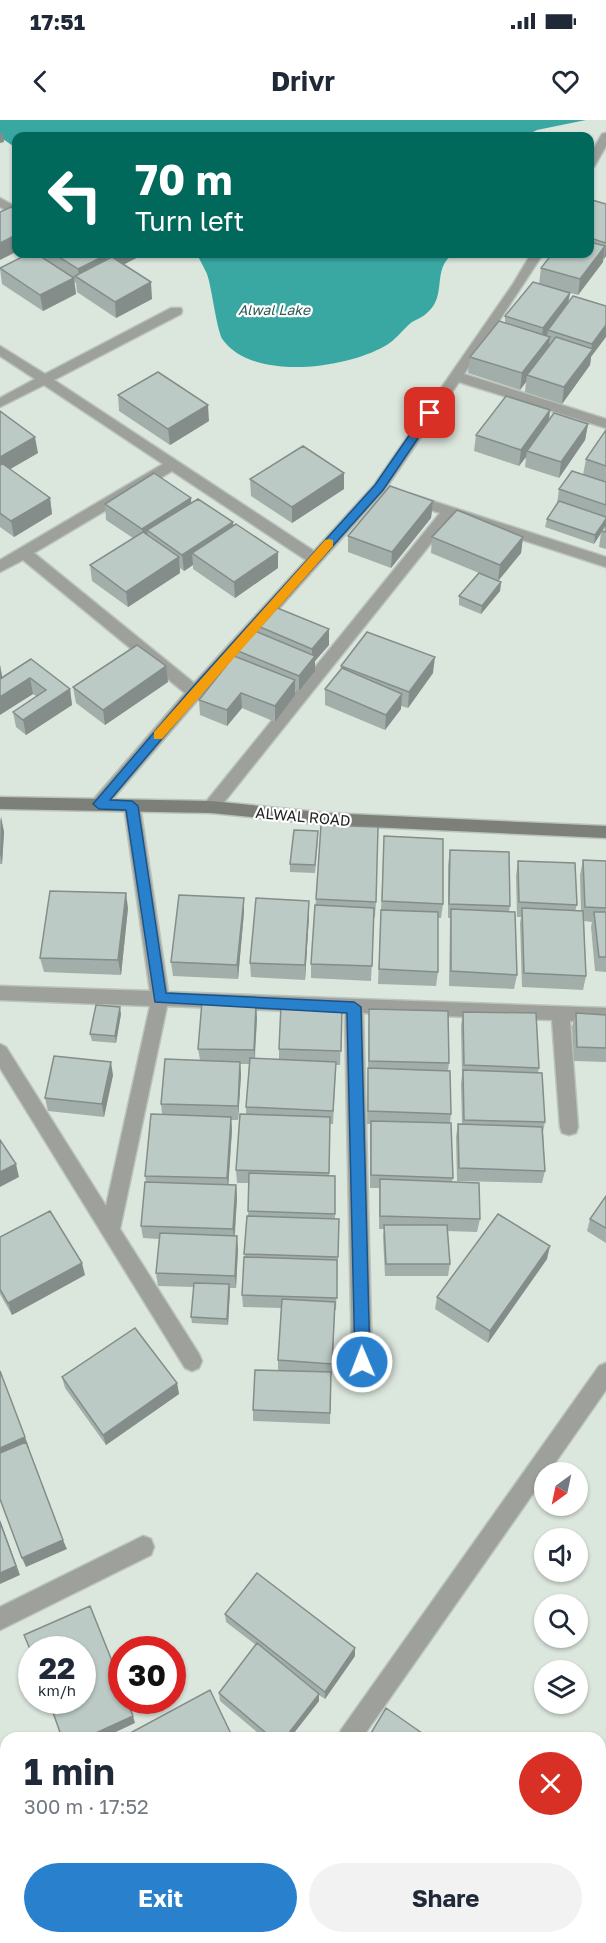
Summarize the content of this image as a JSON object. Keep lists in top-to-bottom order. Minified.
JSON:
{"streets":{"main road":["ALWAL ROAD"]},"water":["Alwal Lake"],"north":"bottom left","page":{"status":"17:51","header":"Drivr","turn":["70 m","Turn left"],"speed":"22 km/h","limit":"30","heading":["1 min","300 m · 17:52"],"buttons":["Exit","Share"]}}
